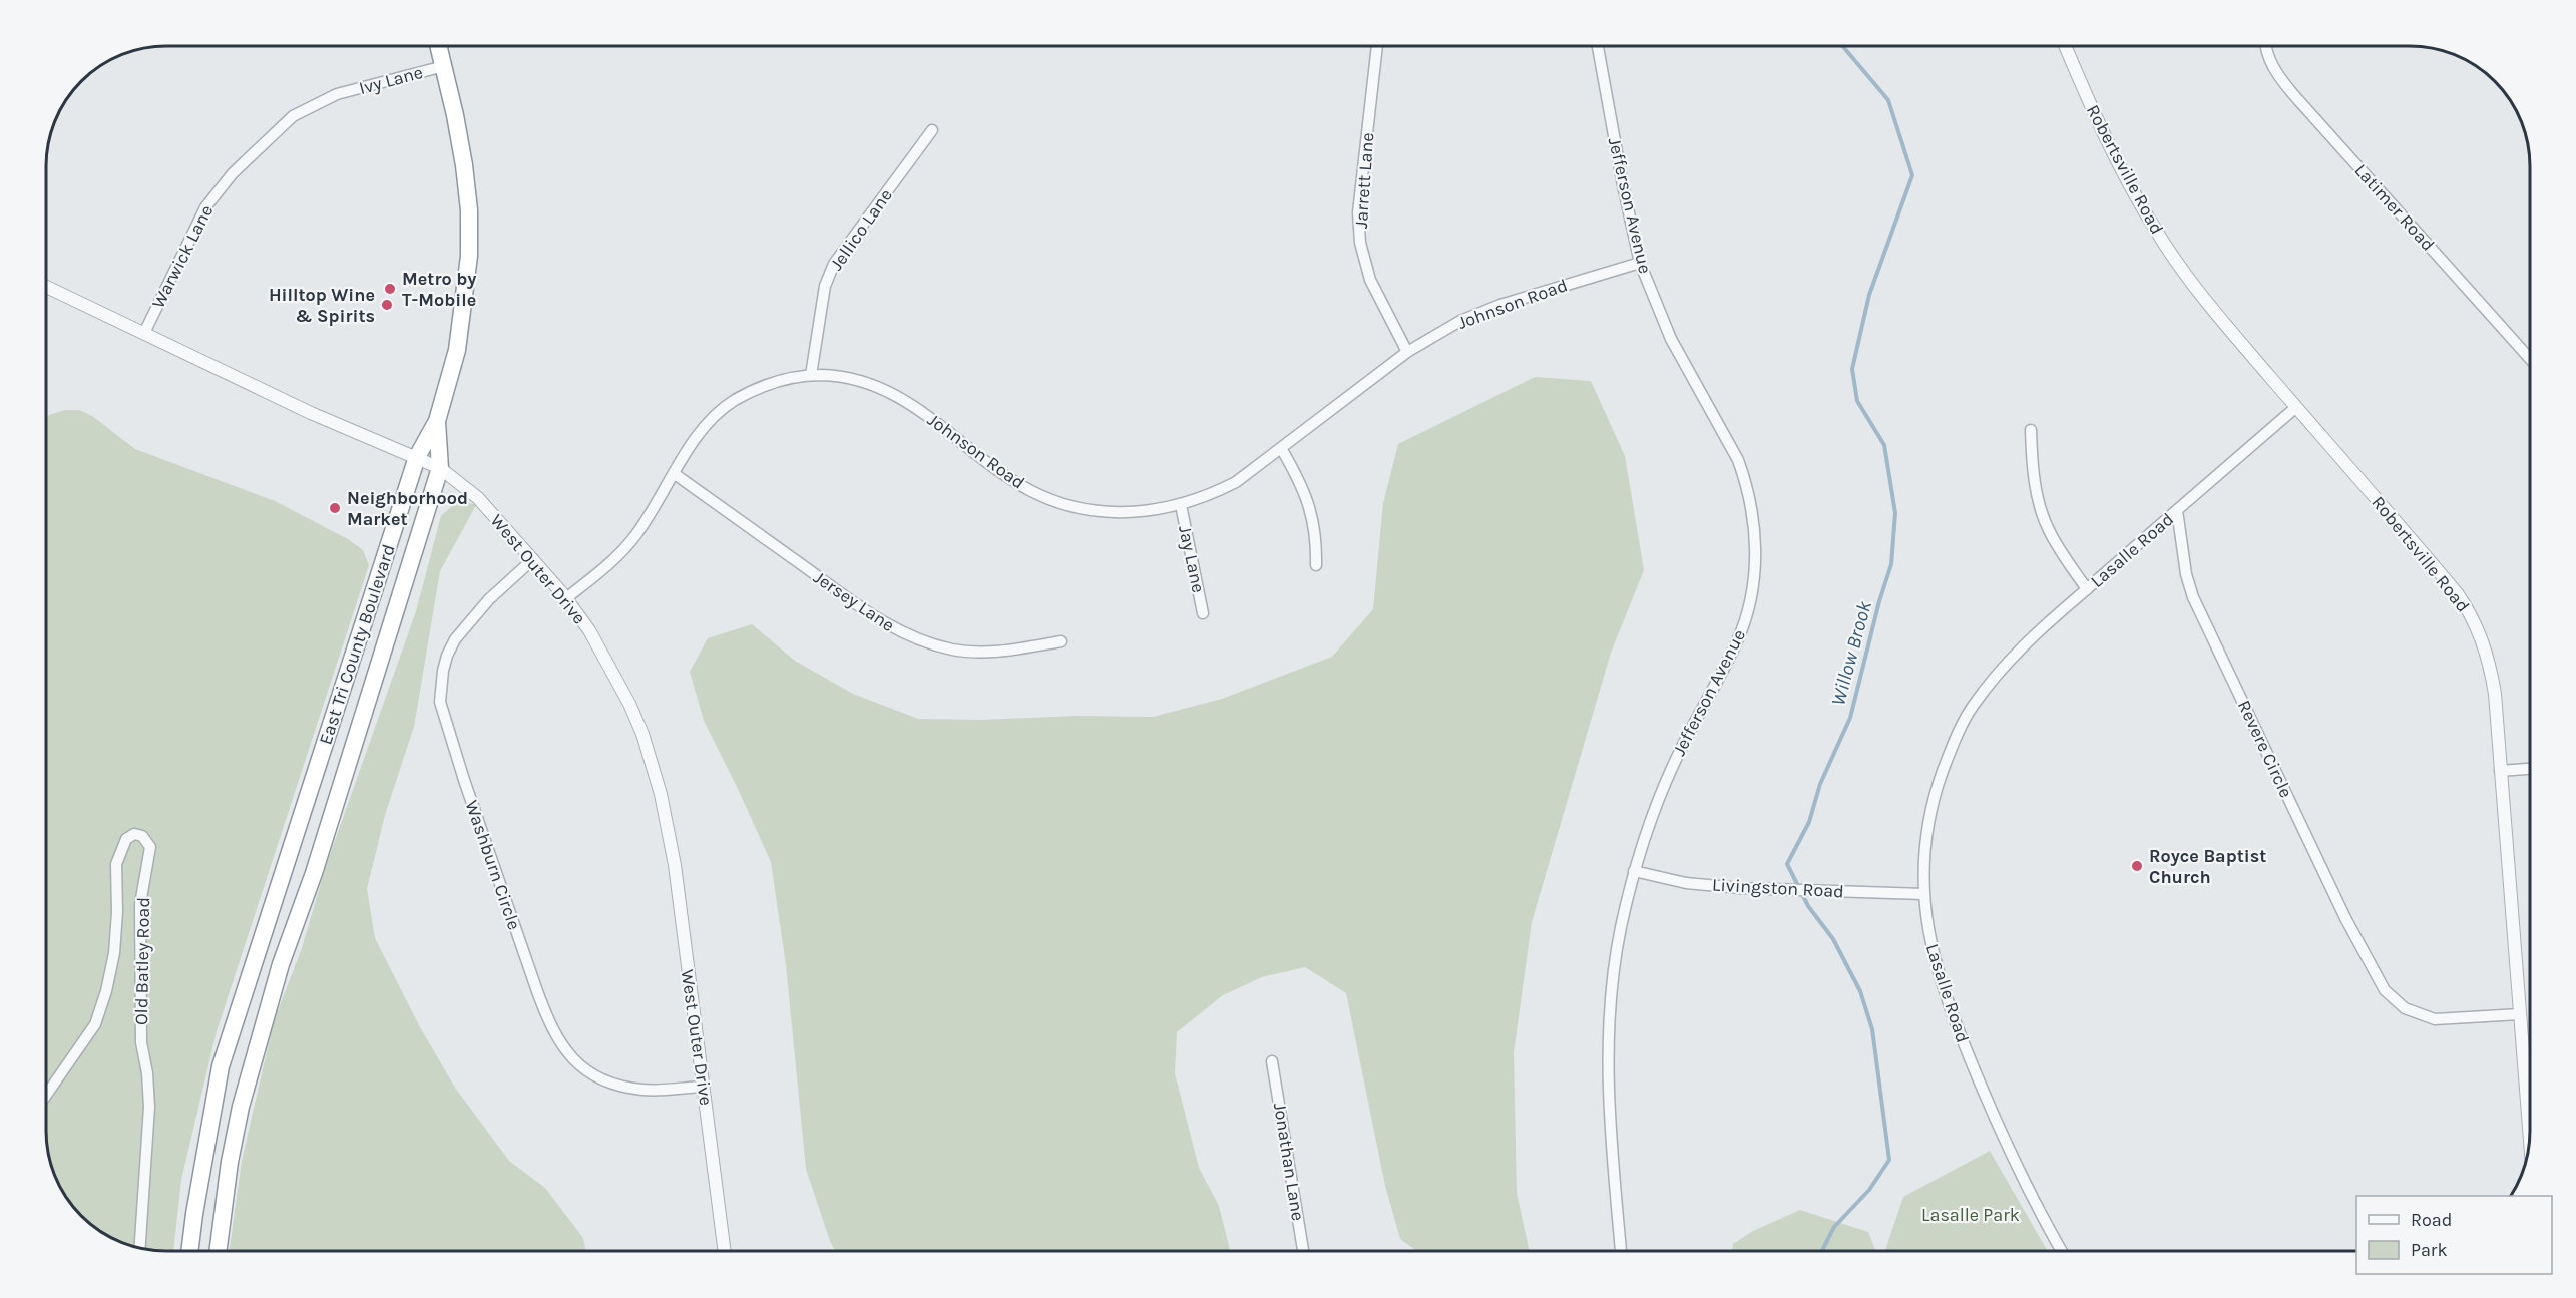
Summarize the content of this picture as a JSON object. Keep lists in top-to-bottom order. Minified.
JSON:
{"streets":{"highway":["East Tri County Boulevard"],"street":["Ivy Lane","Robertsville Road","Jarrett Lane","Jefferson Avenue","Latimer Road","Jellico Lane","Warwick Lane","Johnson Road","Lasalle Road","Jay Lane","West Outer Drive","Jersey Lane","Revere Circle","Washburn Circle","Livingston Road","Old Batley Road","Jonathan Lane"]},"crossings":[["Ivy Lane","Warwick Lane"],["Robertsville Road","Revere Circle"],["Jarrett Lane","Johnson Road"],["Jefferson Avenue","Johnson Road"],["Jefferson Avenue","Livingston Road"],["Jellico Lane","Johnson Road"],["Warwick Lane","West Outer Drive"],["Johnson Road","Jay Lane"],["Johnson Road","West Outer Drive"],["Johnson Road","Jersey Lane"],["Lasalle Road","Revere Circle"],["Lasalle Road","Livingston Road"],["West Outer Drive","East Tri County Boulevard"],["West Outer Drive","Washburn Circle"]],"water":["Willow Brook"],"parks":["Lasalle Park"],"places":["Metro by T-Mobile","Hilltop Wine & Spirits","Neighborhood Market","Royce Baptist Church"],"legend":["Road","Park"]}
